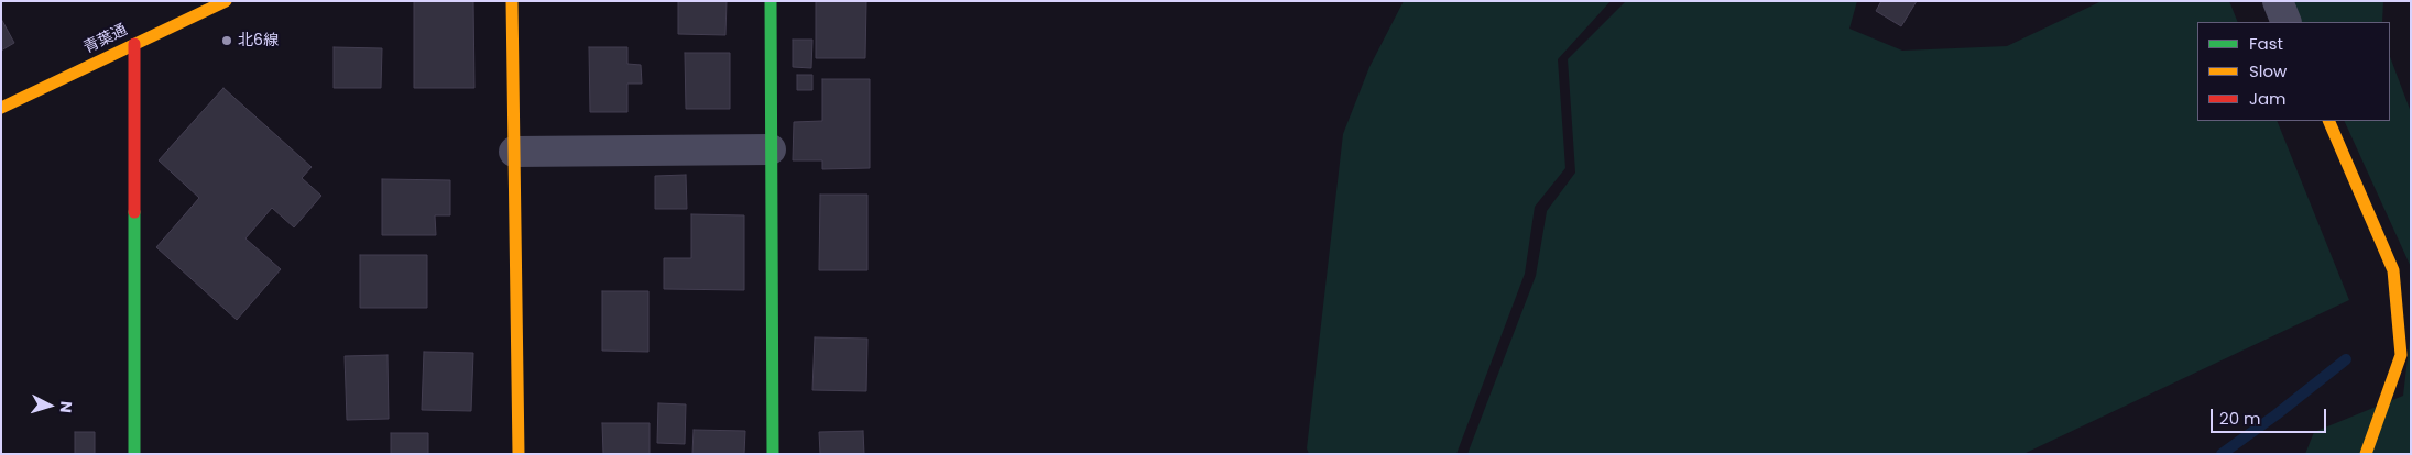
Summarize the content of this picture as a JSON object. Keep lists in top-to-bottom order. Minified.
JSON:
{"streets":{"street":["青葉通"]},"places":["北6線"],"legend":["Fast","Slow","Jam"],"scale_bar":"20 m","north":"right"}
